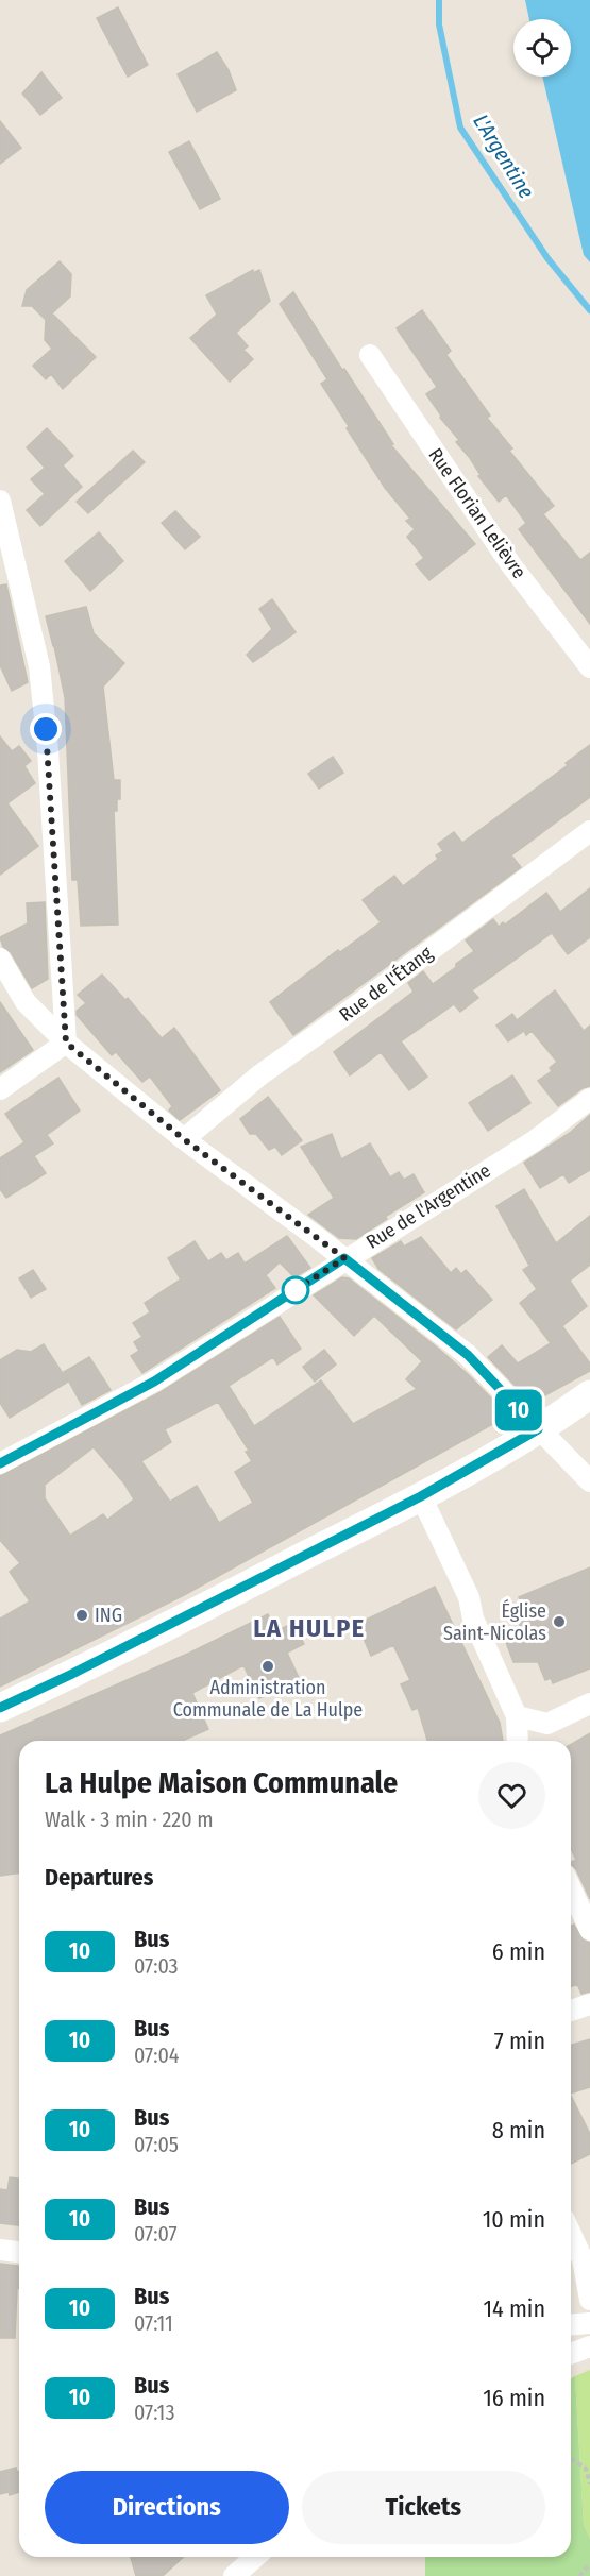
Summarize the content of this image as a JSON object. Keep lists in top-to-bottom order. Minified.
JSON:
{"streets":{"street":["Rue Florian Lelièvre","Rue de l'Étang","Rue de l'Argentine"]},"districts":["LA HULPE"],"water":["L'Argentine"],"places":["ING","Église Saint-Nicolas","Administration Communale de La Hulpe"],"lines":["bus line 10"],"page":{"on_map":"10","heading":[["La Hulpe Maison Communale","Walk · 3 min · 220 m"],"Departures"],"list":[{"mark":"10","name":"Bus","note":"07:03","value":"6 min"},{"mark":"10","name":"Bus","note":"07:04","value":"7 min"},{"mark":"10","name":"Bus","note":"07:05","value":"8 min"},{"mark":"10","name":"Bus","note":"07:07","value":"10 min"},{"mark":"10","name":"Bus","note":"07:11","value":"14 min"},{"mark":"10","name":"Bus","note":"07:13","value":"16 min"}],"buttons":["Directions","Tickets"]}}
